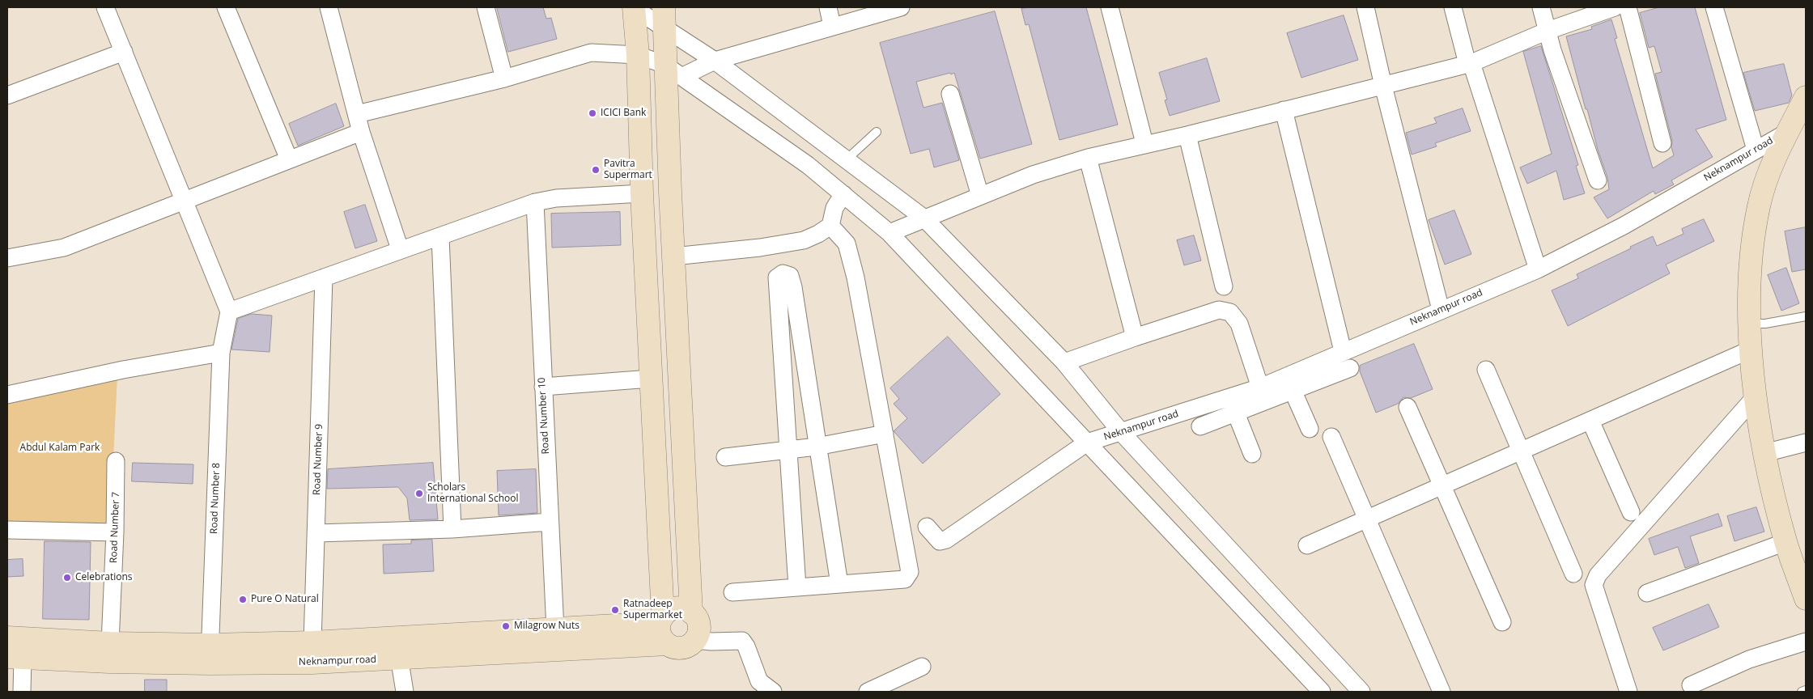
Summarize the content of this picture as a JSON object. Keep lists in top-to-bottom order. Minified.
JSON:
{"streets":{"street":["Neknampur road","Road Number 10","Road Number 9","Road Number 8","Road Number 7"]},"crossings":[["Neknampur road","Road Number 10"],["Neknampur road","Road Number 9"],["Neknampur road","Road Number 8"],["Neknampur road","Road Number 7"]],"parks":["Abdul Kalam Park"],"places":["ICICI Bank","Pavitra Supermart","Scholars International School","Celebrations","Pure O Natural","Ratnadeep Supermarket","Milagrow Nuts"]}
